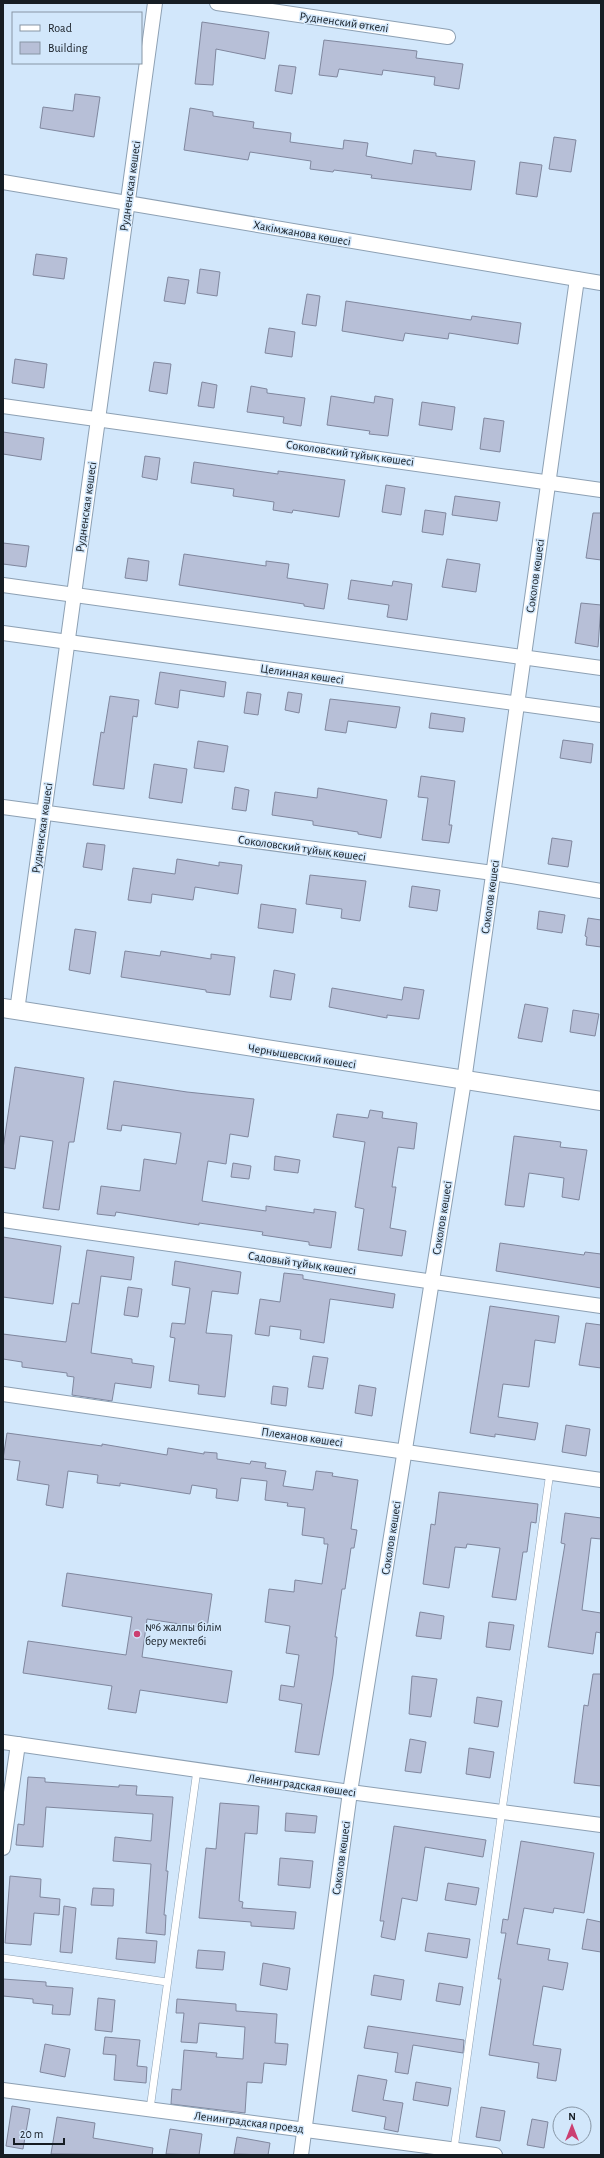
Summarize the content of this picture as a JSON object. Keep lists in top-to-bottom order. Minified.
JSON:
{"streets":{"street":["Рудненский өткелі","Рудненская көшесі","Хакімжанова көшесі","Соколовский тұйық көшесі","Соколов көшесі","Целинная көшесі","Чернышевский көшесі","Садовый тұйық көшесі","Плеханов көшесі","Ленинградская көшесі","Ленинградская проезд"]},"crossings":[["Рудненская көшесі","Хакімжанова көшесі"],["Рудненская көшесі","Соколовский тұйық көшесі"],["Рудненская көшесі","Целинная көшесі"],["Рудненская көшесі","Чернышевский көшесі"],["Хакімжанова көшесі","Соколов көшесі"],["Соколовский тұйық көшесі","Соколов көшесі"],["Соколов көшесі","Целинная көшесі"],["Соколов көшесі","Чернышевский көшесі"],["Соколов көшесі","Садовый тұйық көшесі"],["Соколов көшесі","Плеханов көшесі"],["Соколов көшесі","Ленинградская көшесі"],["Соколов көшесі","Ленинградская проезд"]],"places":["№6 жалпы білім беру мектебі"],"legend":["Road","Building"],"scale_bar":"20 m","north":"top"}
